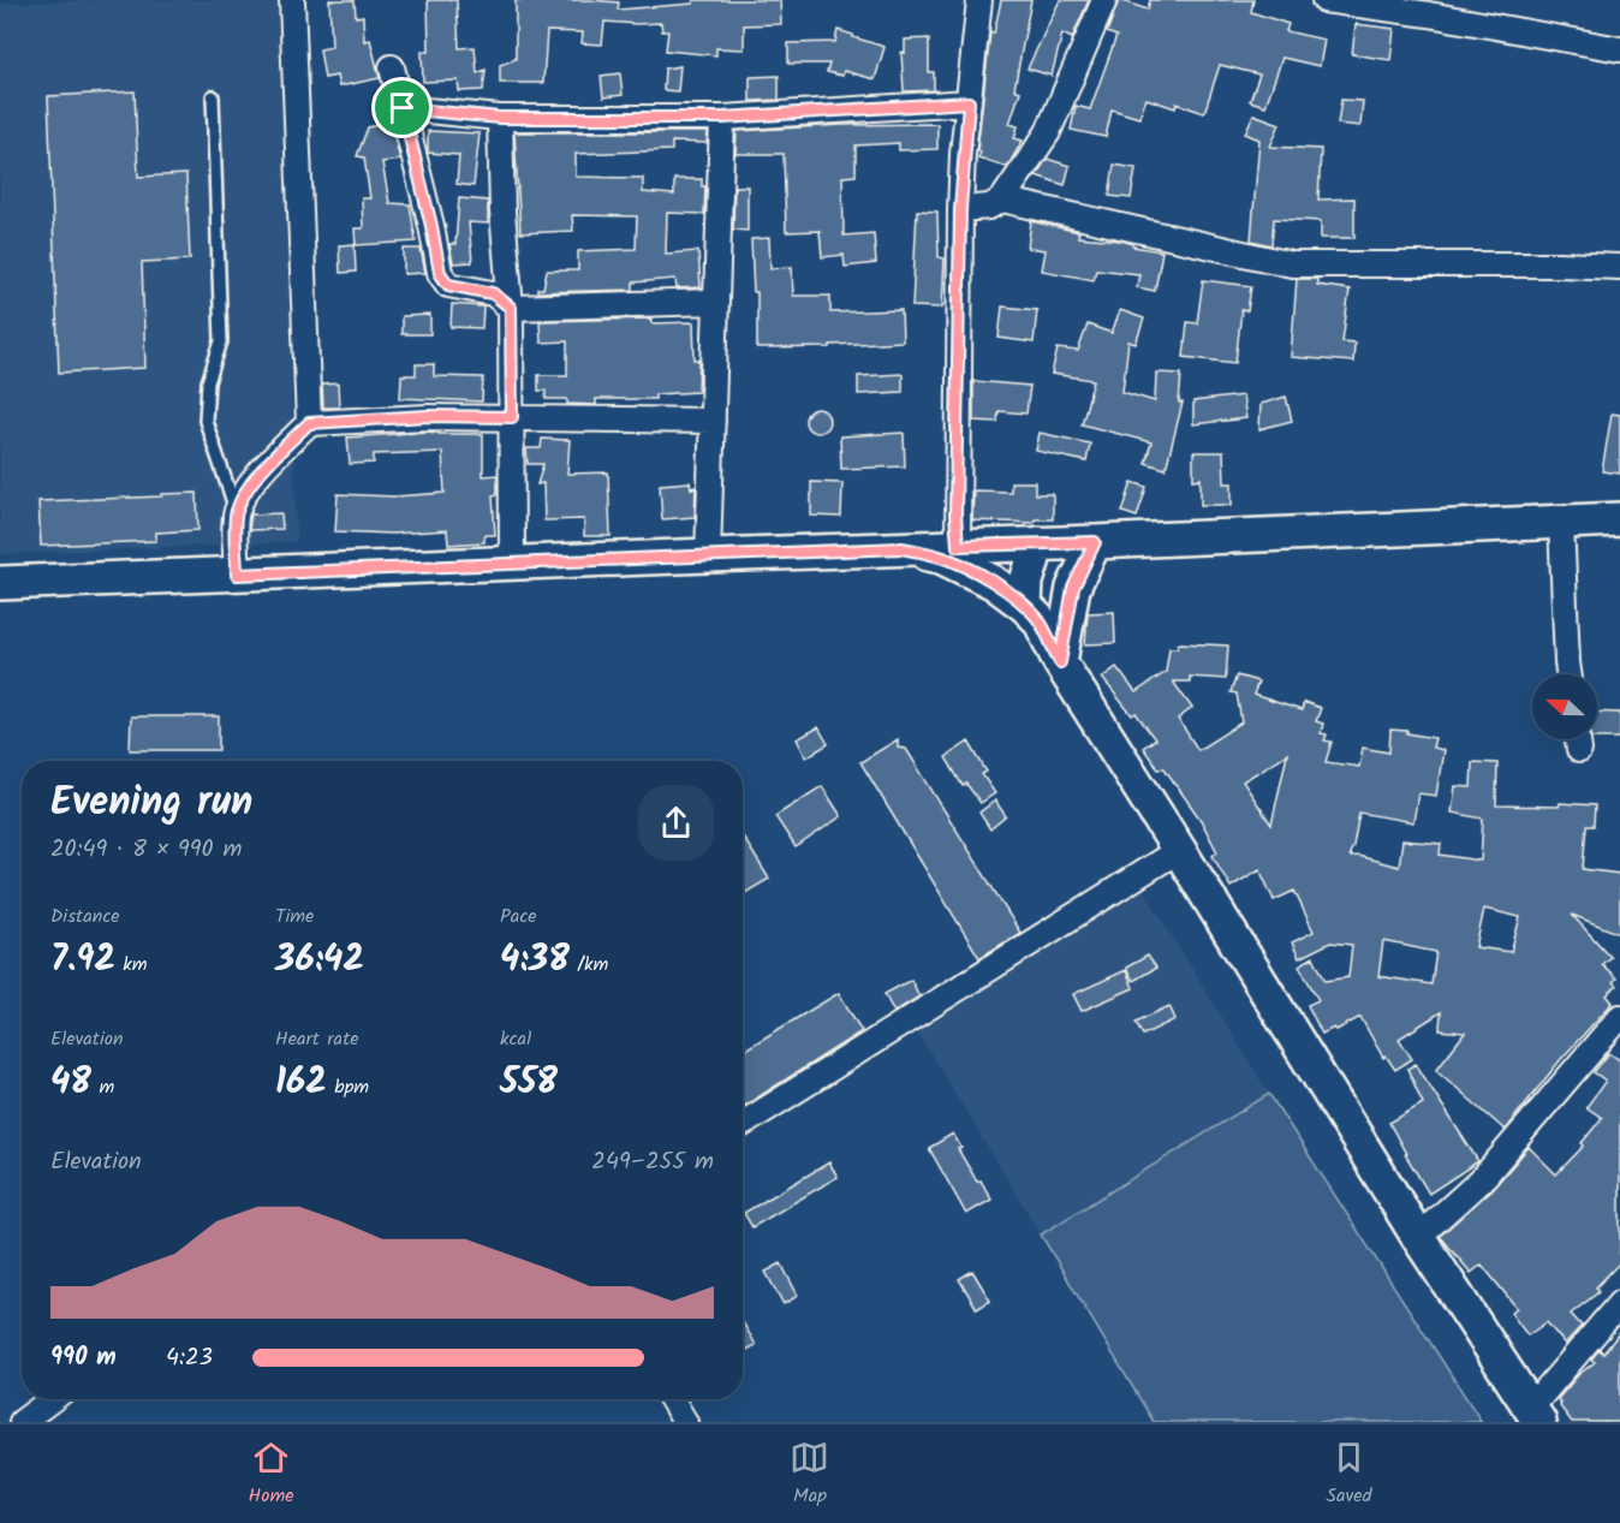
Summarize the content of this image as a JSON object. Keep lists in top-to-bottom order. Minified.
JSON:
{"north":"left","page":{"heading":["Evening run","20:49 · 8 × 990 m"],"stats":[["Distance","7.92 km"],["Time","36:42"],["Pace","4:38 /km"],["Elevation","48 m"],["Heart rate","162 bpm"],["kcal","558"]],"chart":["Elevation","249–255 m"],"list":[{"name":"990 m","note":"4:23"}],"tabs":["Home","Map","Saved"]}}
